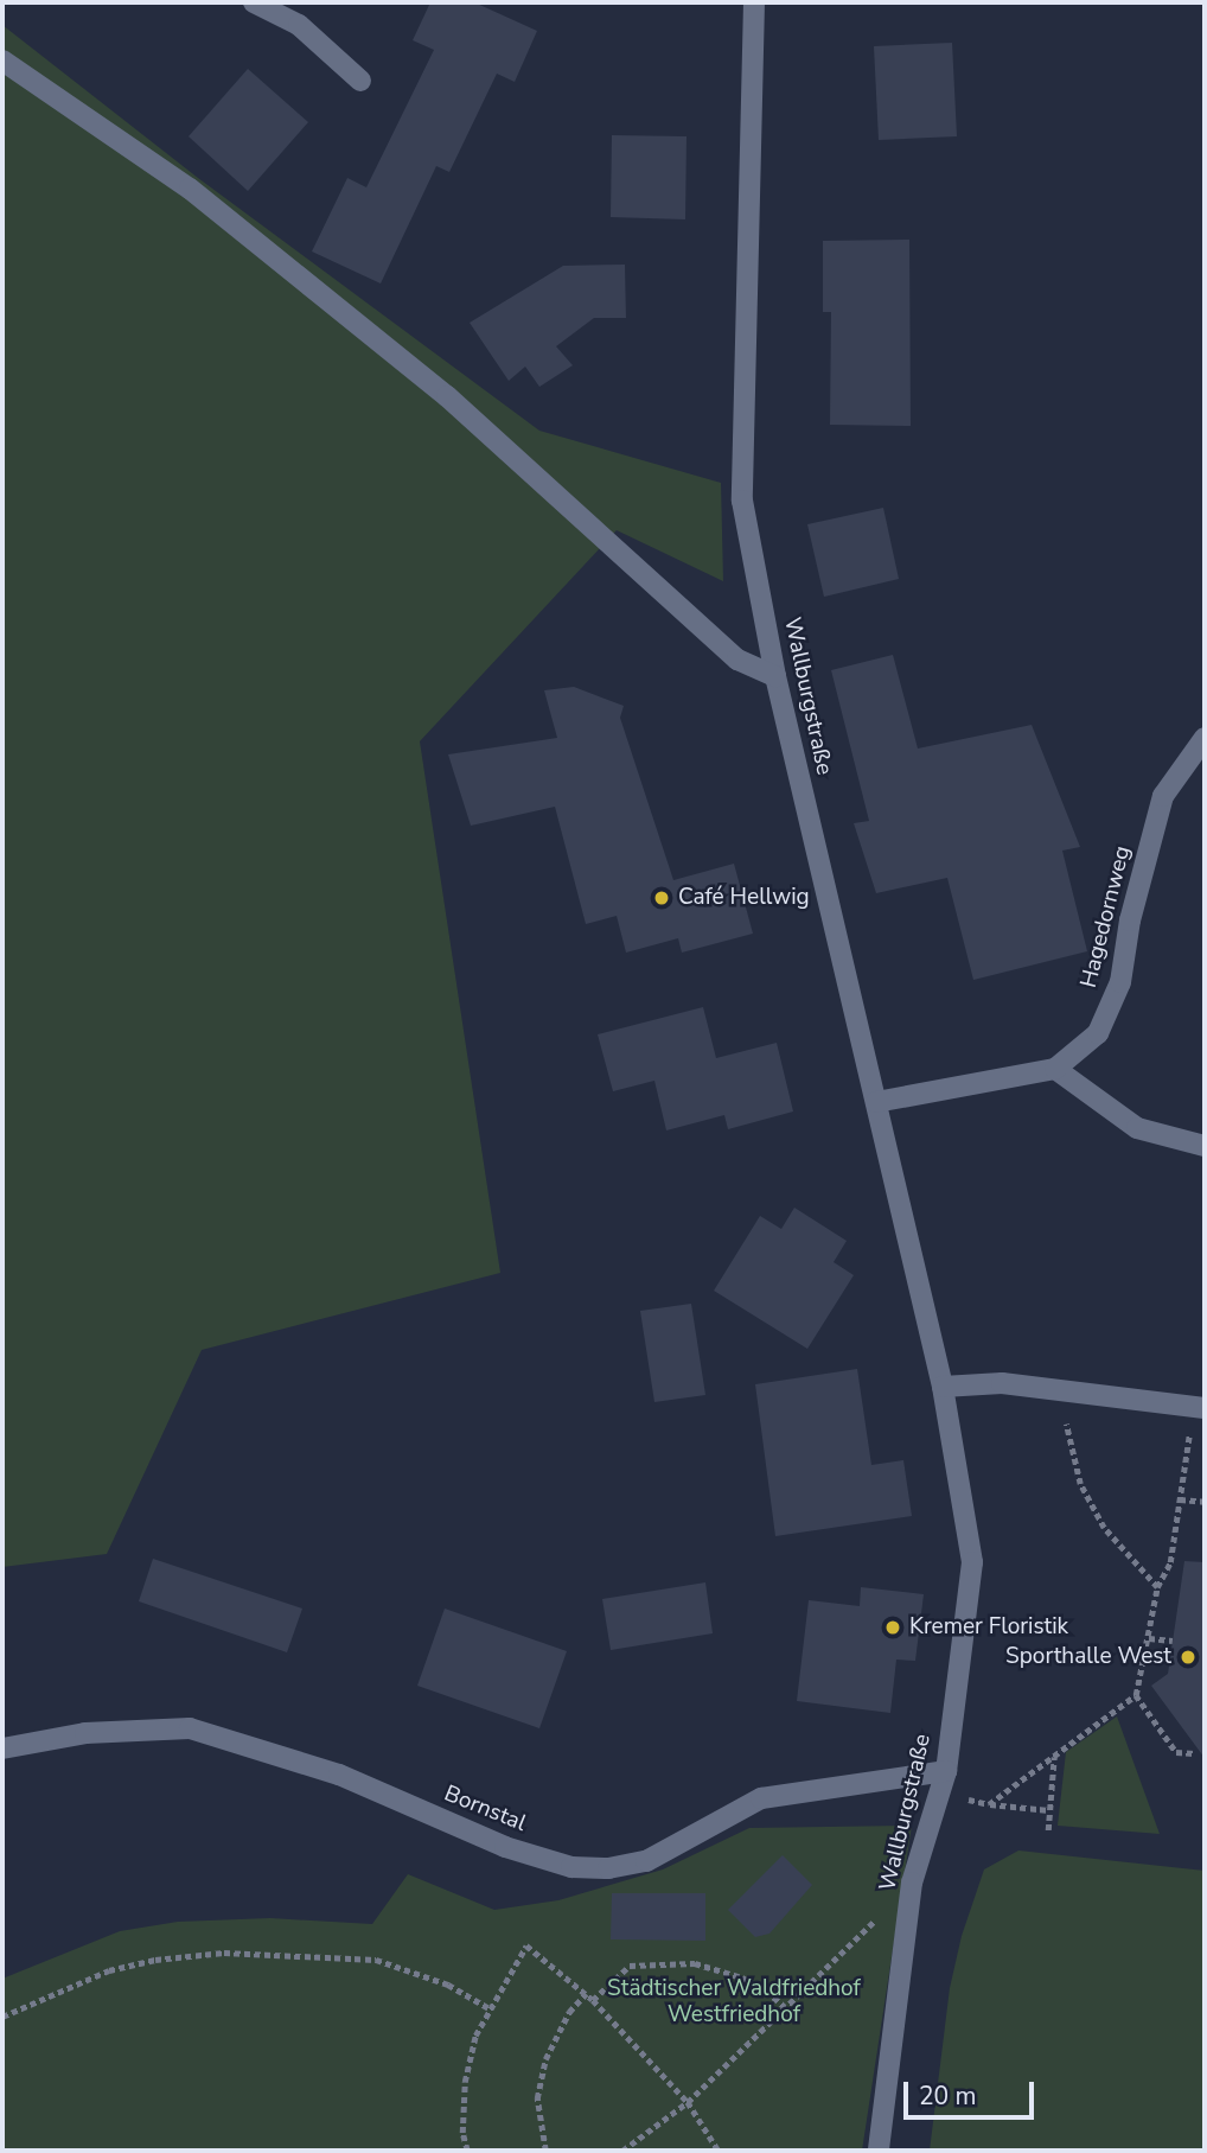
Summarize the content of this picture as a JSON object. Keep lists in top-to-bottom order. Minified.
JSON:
{"streets":{"street":["Wallburgstraße","Hagedornweg","Bornstal"]},"crossings":[["Wallburgstraße","Hagedornweg"],["Wallburgstraße","Bornstal"]],"parks":["Städtischer Waldfriedhof Westfriedhof"],"places":["Café Hellwig","Kremer Floristik","Sporthalle West"],"scale_bar":"20 m"}
